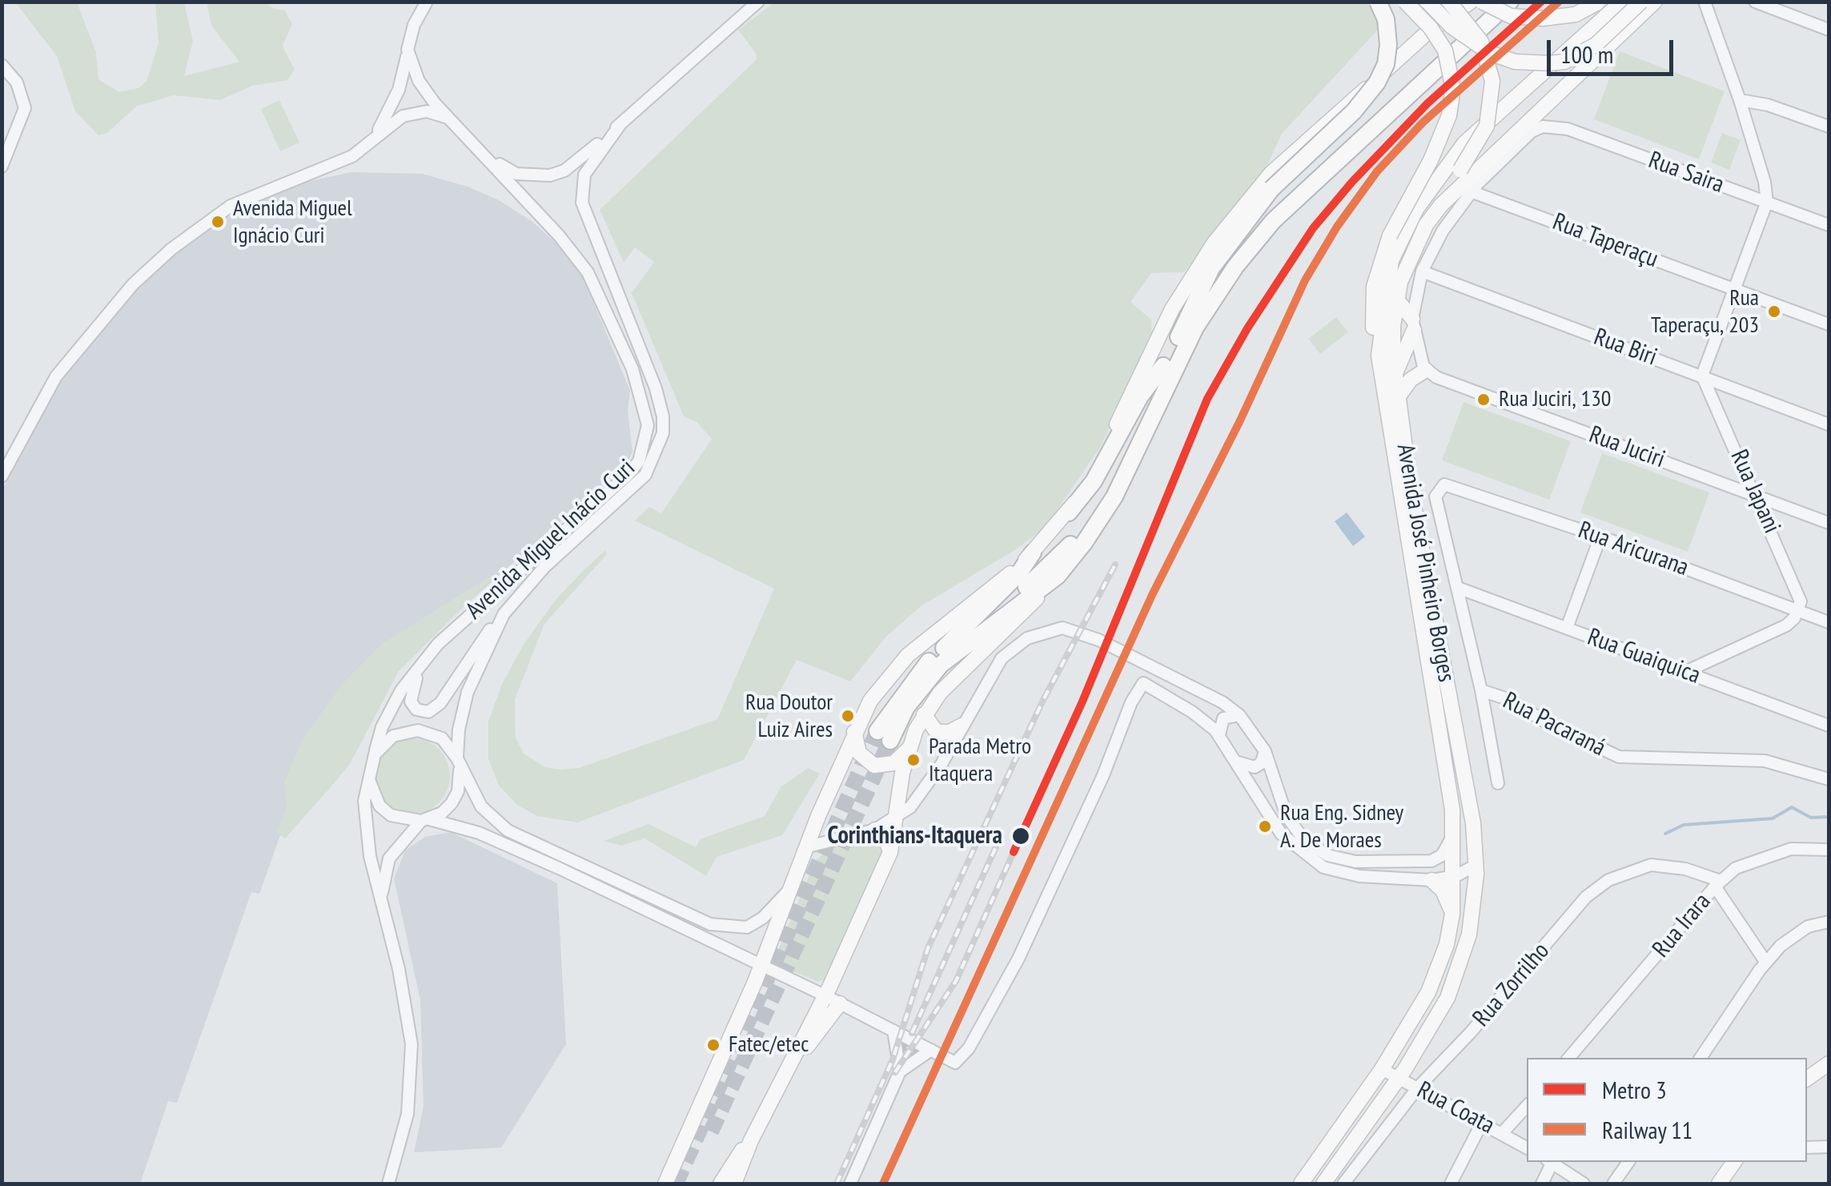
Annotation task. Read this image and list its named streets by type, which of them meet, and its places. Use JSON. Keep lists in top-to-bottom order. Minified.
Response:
{"streets":{"main road":["Avenida José Pinheiro Borges"],"street":["Rua Saira","Rua Taperaçu","Rua Biri","Rua Juciri","Rua Japani","Avenida Miguel Inácio Curi","Rua Aricurana","Rua Guaiquica","Rua Pacaraná","Rua Irara","Rua Zorrilho","Rua Coata"]},"crossings":[["Rua Saira","Rua Taperaçu"],["Rua Biri","Rua Japani"],["Rua Juciri","Rua Japani"],["Rua Japani","Rua Aricurana"],["Rua Aricurana","Rua Pacaraná"],["Avenida José Pinheiro Borges","Rua Coata"],["Rua Guaiquica","Rua Pacaraná"],["Rua Irara","Rua Zorrilho"],["Rua Zorrilho","Rua Coata"]],"places":["Avenida Miguel Ignácio Curi","Rua Taperaçu, 203","Rua Juciri, 130","Rua Doutor Luiz Aires","Parada Metro Itaquera","Rua Eng. Sidney A. De Moraes","Corinthians-Itaquera","Fatec/etec"],"lines":["metro line 3","rail line 11"],"legend":["Metro 3","Railway 11"],"scale_bar":"100 m"}
